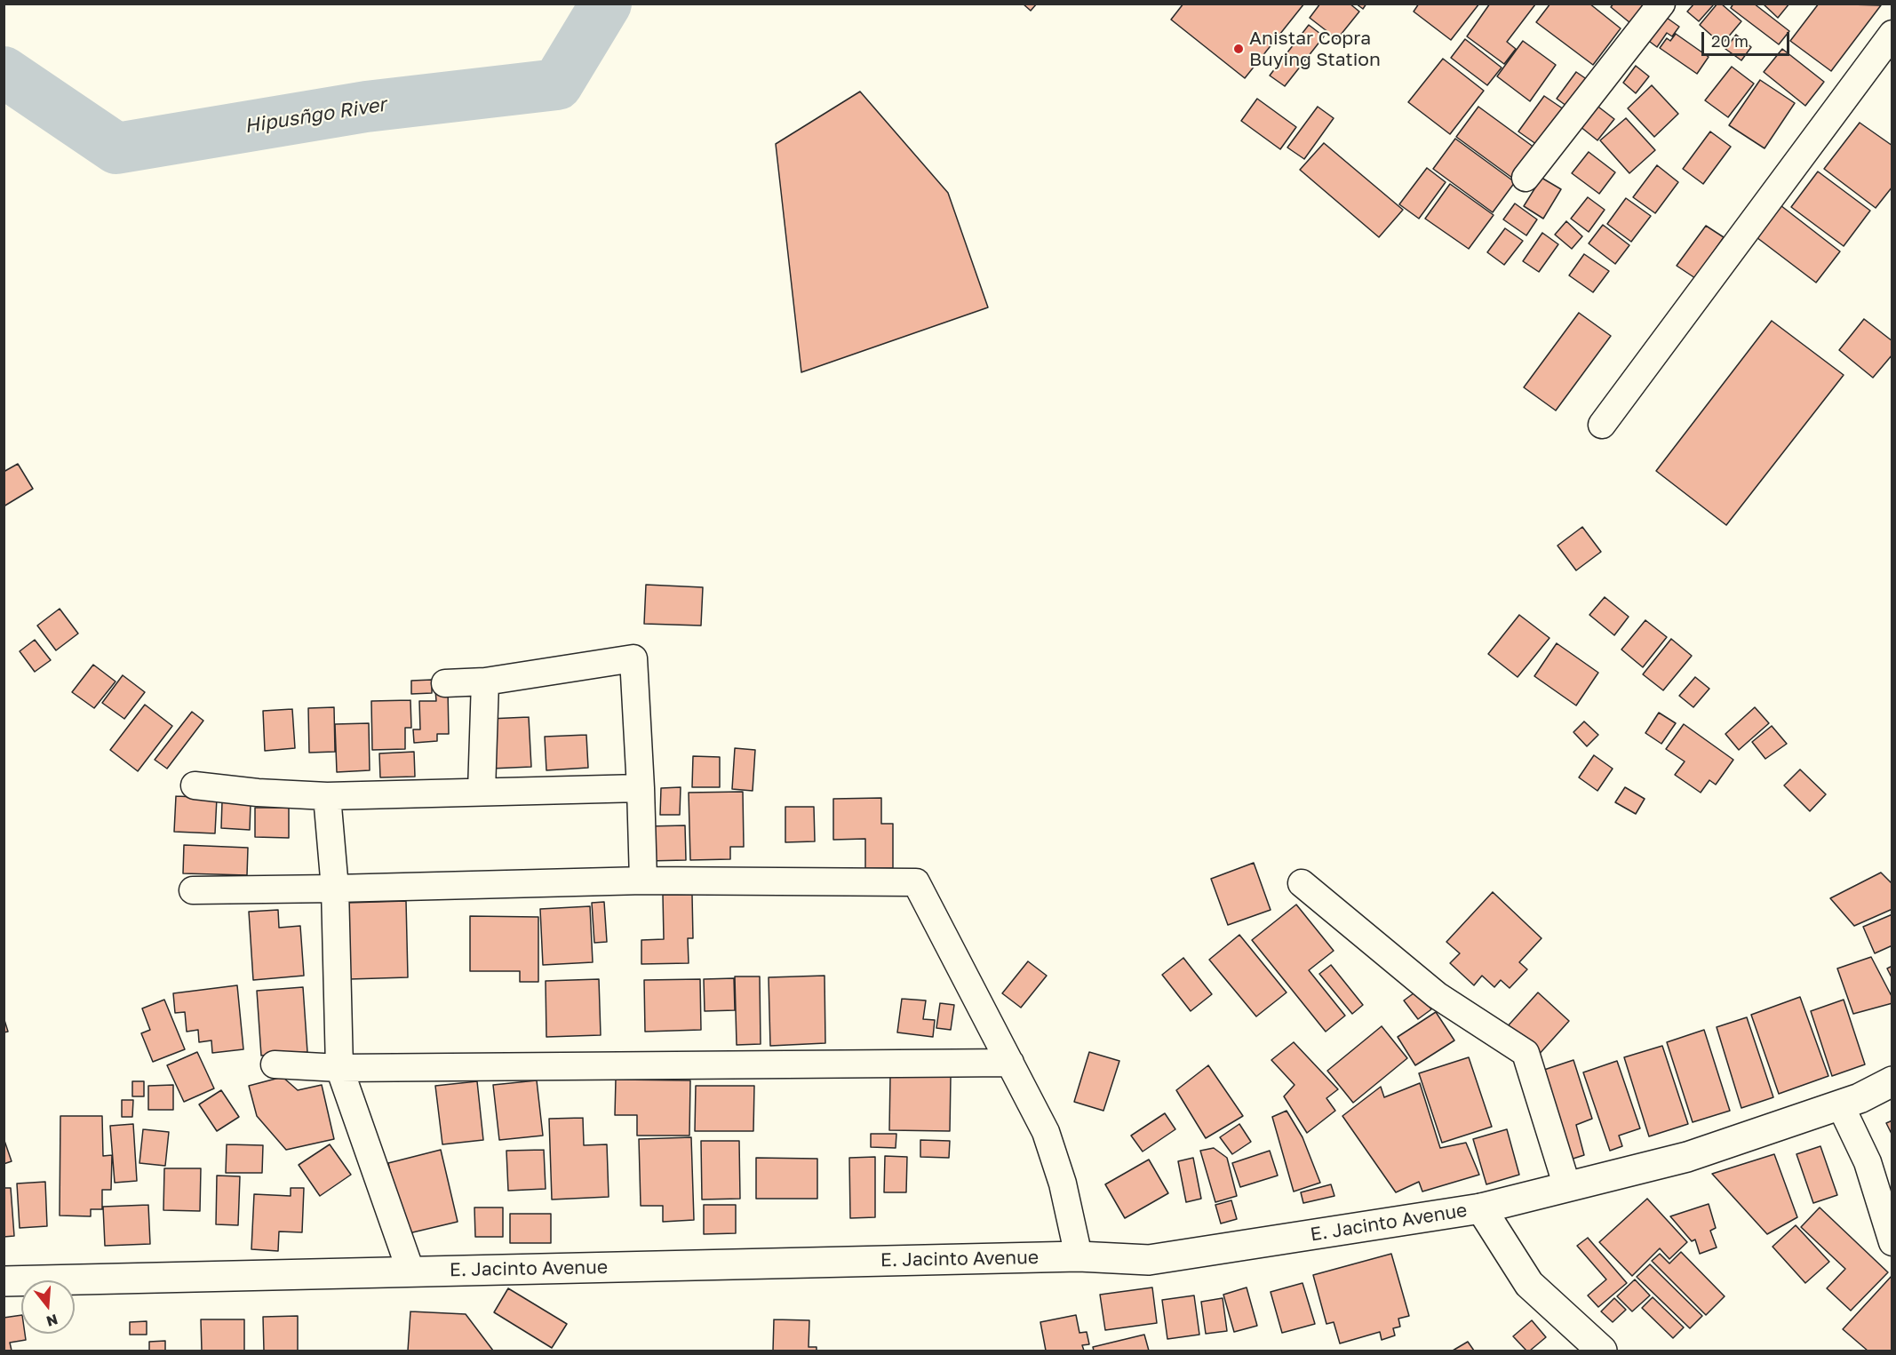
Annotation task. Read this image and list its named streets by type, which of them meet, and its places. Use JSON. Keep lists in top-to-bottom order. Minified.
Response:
{"streets":{"main road":["E. Jacinto Avenue"]},"water":["Hipusñgo River"],"places":["Anistar Copra Buying Station"],"scale_bar":"20 m","north":"bottom"}
